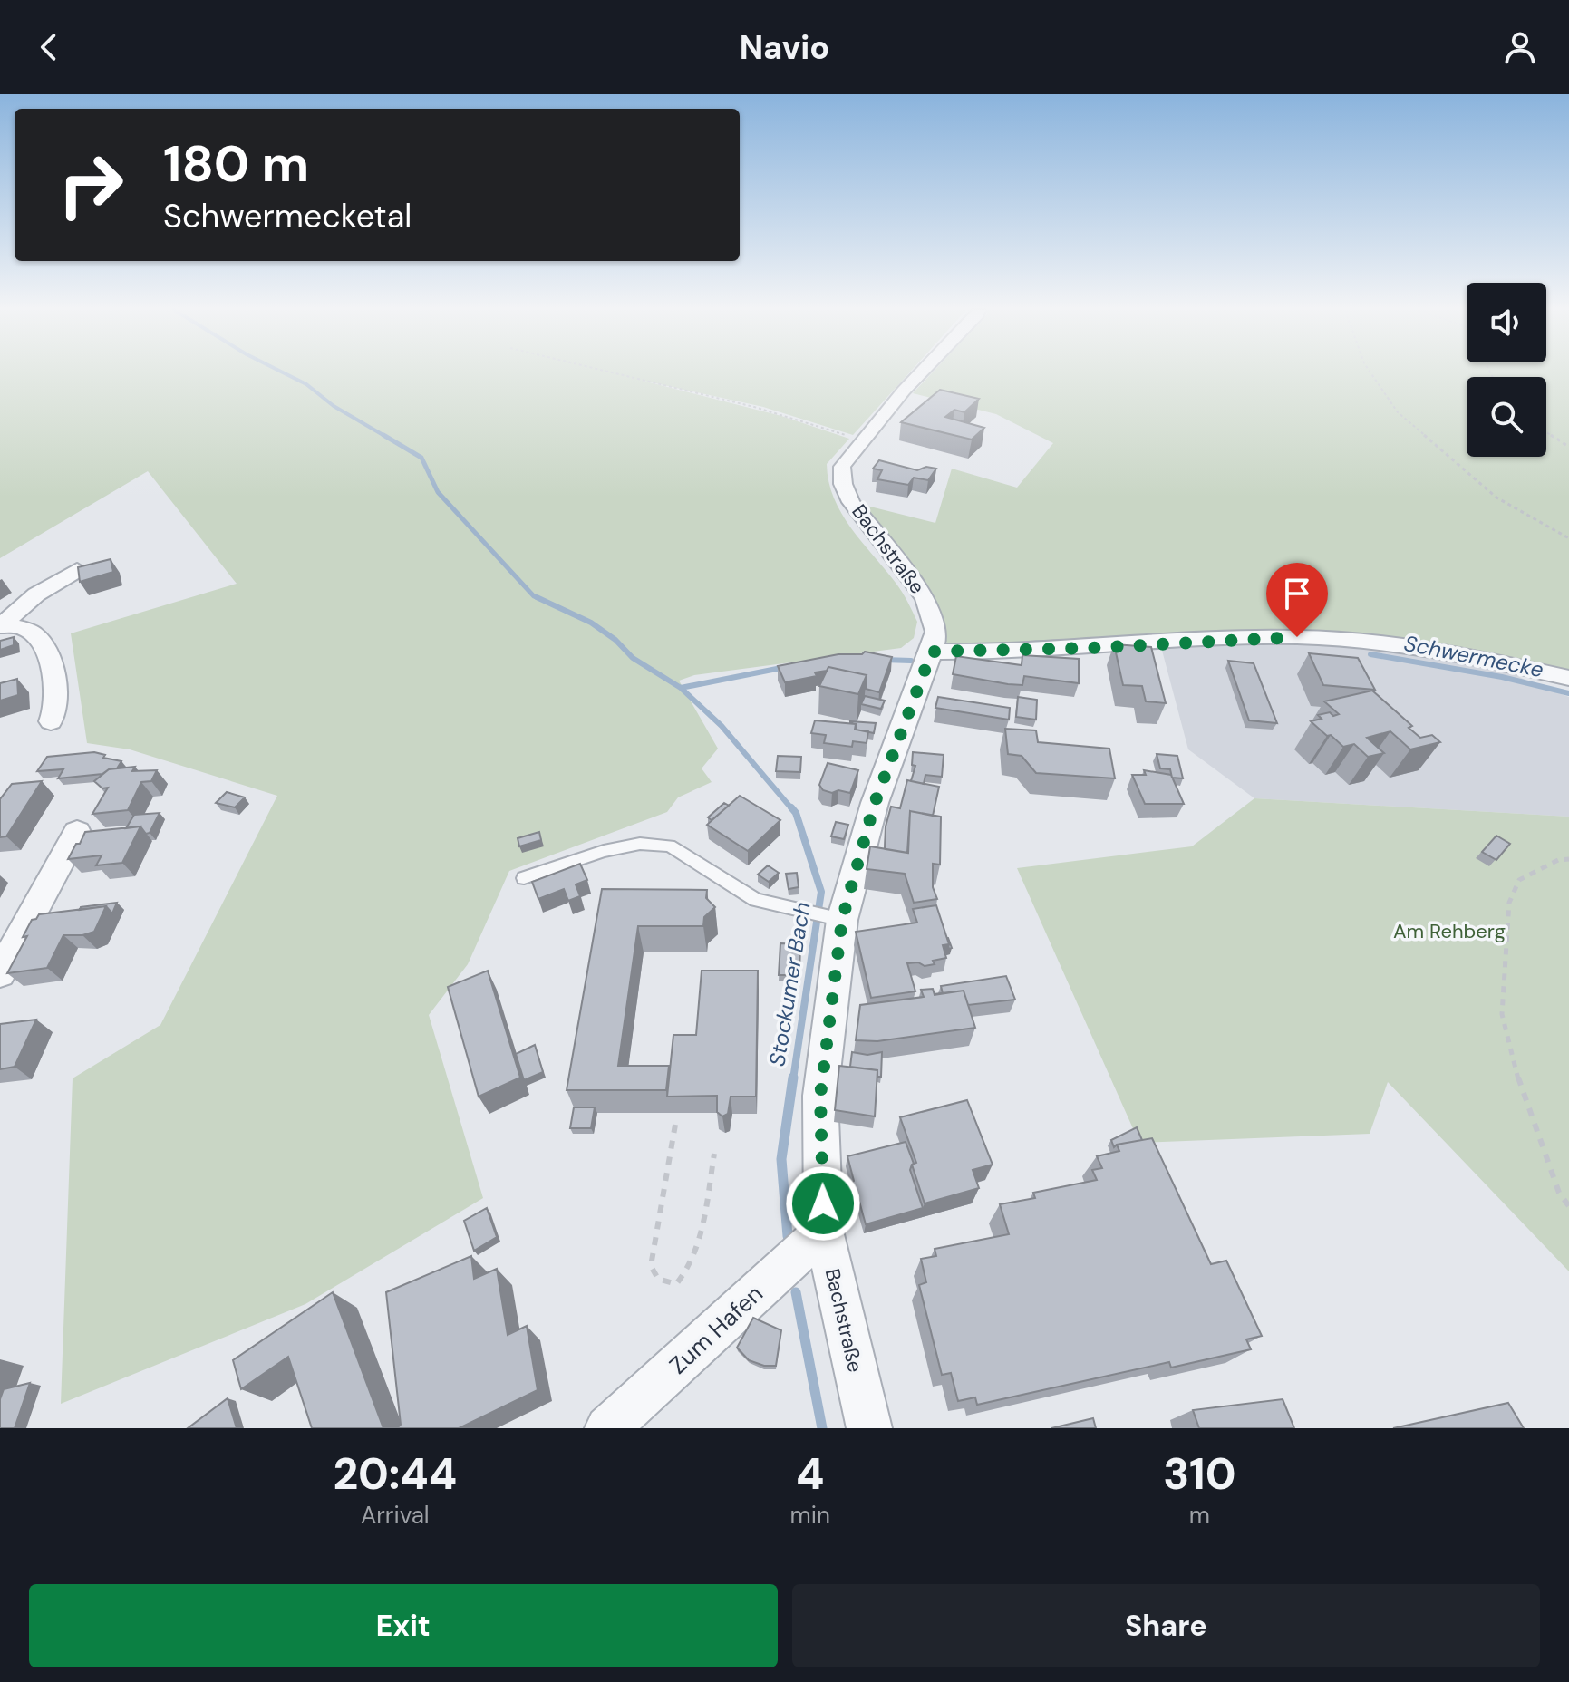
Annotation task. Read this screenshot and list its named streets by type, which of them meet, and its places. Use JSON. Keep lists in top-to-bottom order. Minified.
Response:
{"streets":{"street":["Bachstraße","Zum Hafen"]},"crossings":[["Bachstraße","Zum Hafen"]],"water":["Schwermecke","Stockumer Bach"],"parks":["Am Rehberg"],"page":{"header":"Navio","turn":["180 m","Schwermecketal"],"eta":["20:44","Arrival","4","min","310","m"],"buttons":["Exit","Share"]}}
